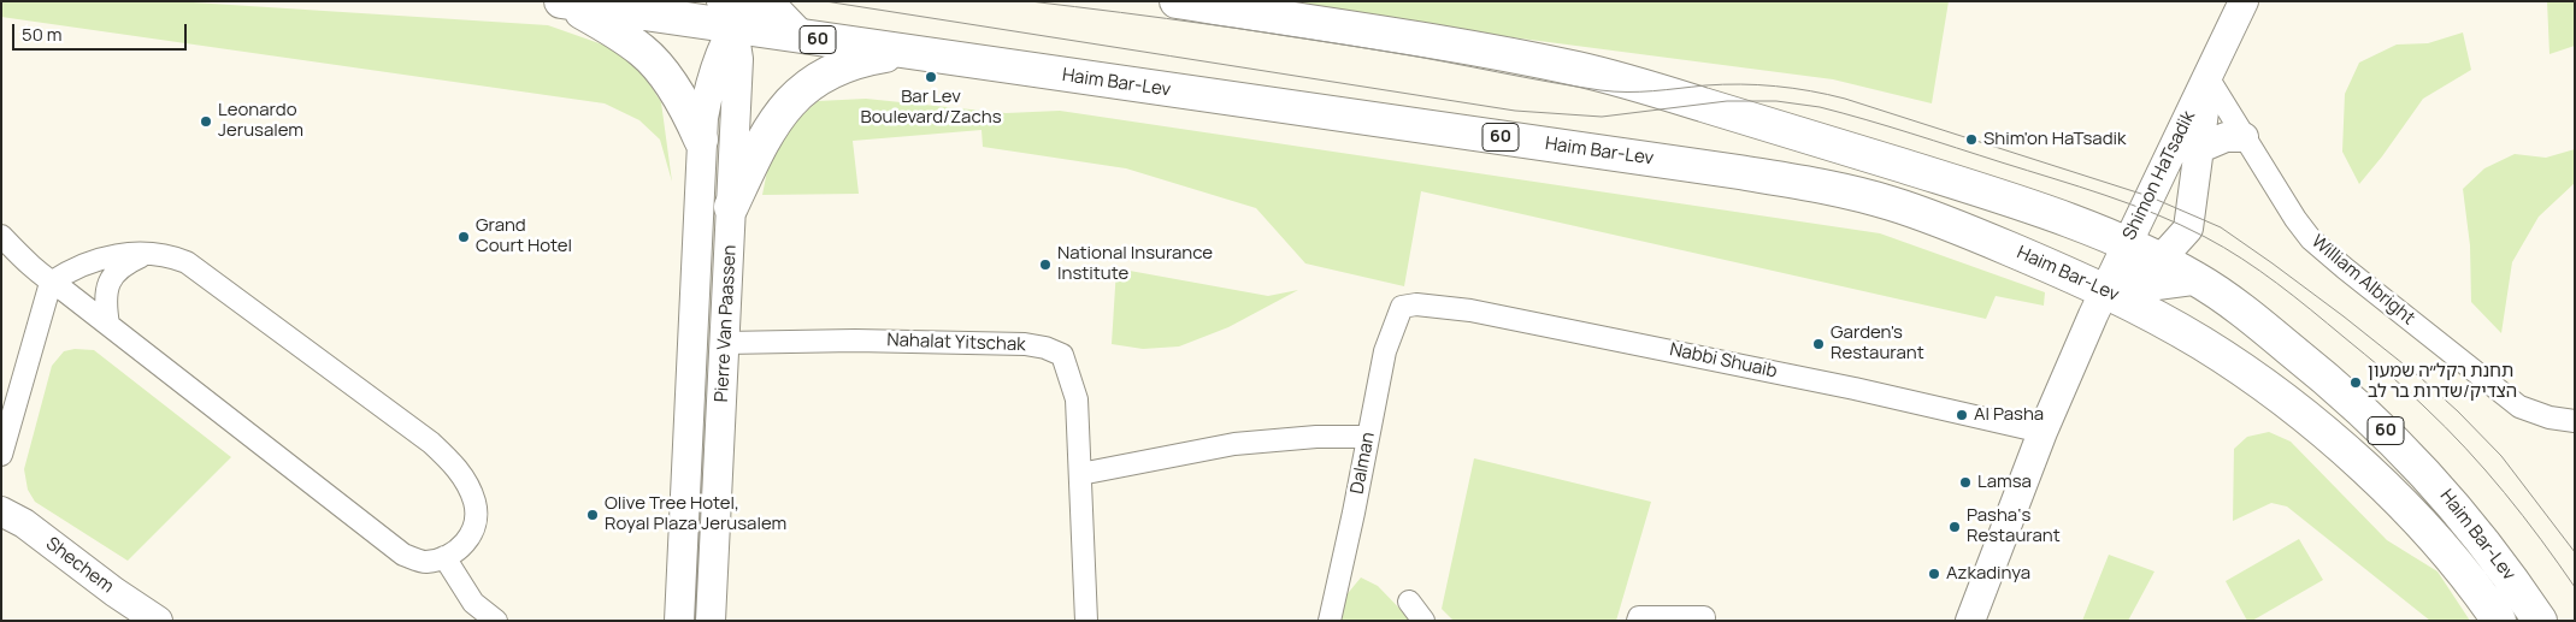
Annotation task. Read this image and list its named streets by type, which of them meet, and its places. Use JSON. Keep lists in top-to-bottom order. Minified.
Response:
{"streets":{"highway":["60","Haim Bar-Lev"],"street":["Shimon HaTsadik","William Albright","Pierre Van Paassen","Nahalat Yitschak","Nabbi Shuaib","Dalman","Shechem"]},"crossings":[["Haim Bar-Lev","Shimon HaTsadik"],["Haim Bar-Lev","Pierre Van Paassen"],["Shimon HaTsadik","William Albright"],["Shimon HaTsadik","Nabbi Shuaib"],["Pierre Van Paassen","Nahalat Yitschak"],["Nabbi Shuaib","Dalman"]],"places":["Bar Lev Boulevard/Zachs","Leonardo Jerusalem","Shim'on HaTsadik","Grand Court Hotel","National Insurance Institute","Garden's Restaurant","תחנת רקל״ה שמעון הצדיק/שדרות בר לב","Al Pasha","Lamsa","Olive Tree Hotel, Royal Plaza Jerusalem","Pasha‘s Restaurant","Azkadinya"],"scale_bar":"50 m"}
